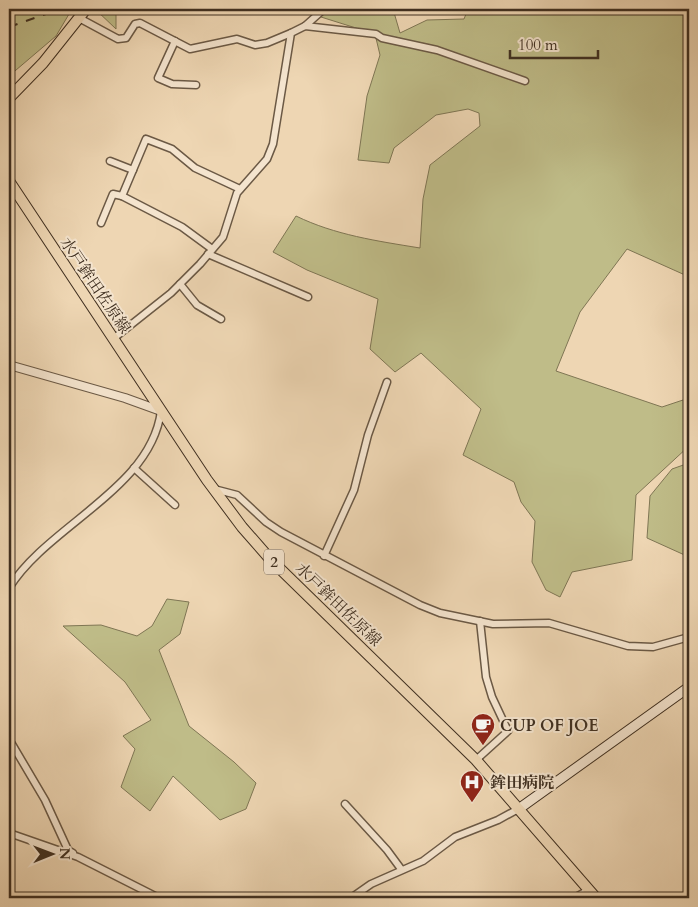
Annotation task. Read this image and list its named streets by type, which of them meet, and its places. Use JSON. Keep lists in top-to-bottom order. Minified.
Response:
{"streets":{"main road":["水戸鉾田佐原線","2"]},"places":{"cafe":["CUP OF JOE"],"hospital":["鉾田病院"]},"scale_bar":"100 m","north":"right"}
